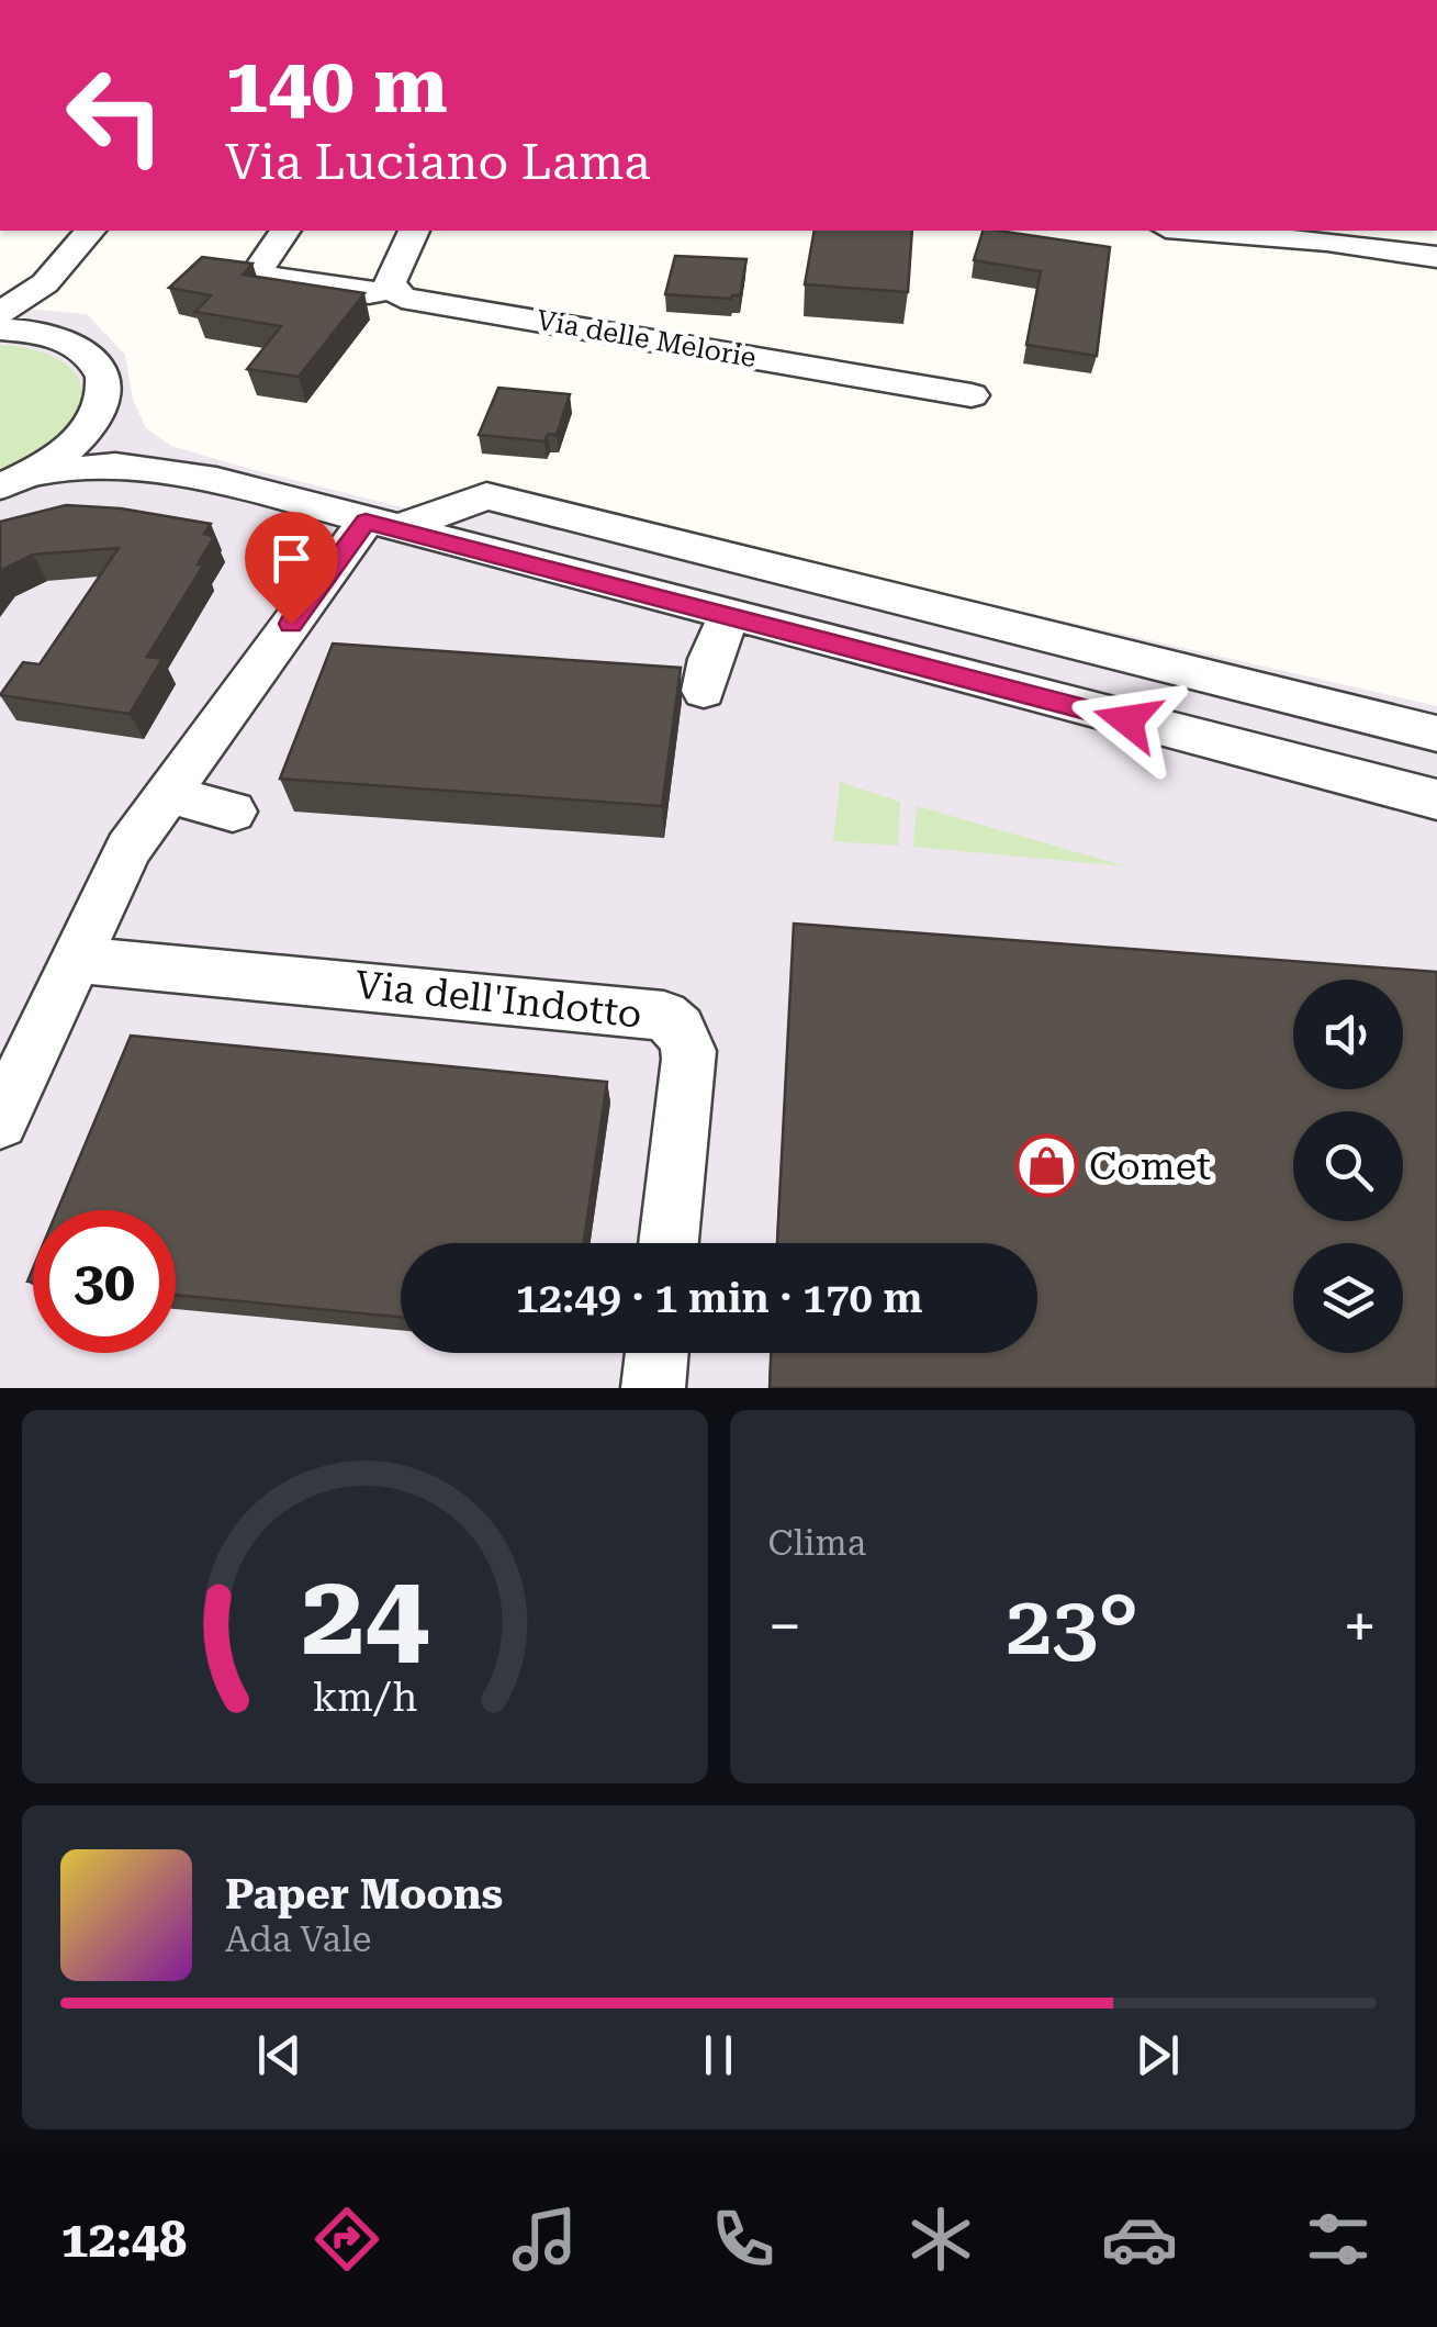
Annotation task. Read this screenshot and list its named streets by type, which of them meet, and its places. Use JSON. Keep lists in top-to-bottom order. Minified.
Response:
{"streets":{"street":["Via delle Melorie","Via dell'Indotto"]},"places":{"shop":["Comet"]},"page":{"turn":["140 m","Via Luciano Lama"],"limit":"30","trip":"12:49 · 1 min · 170 m","tile":"Clima","heat":["−","23°","+"],"song":["Paper Moons","Ada Vale"],"tabs":"12:48","gauge":["24","km/h"]}}
